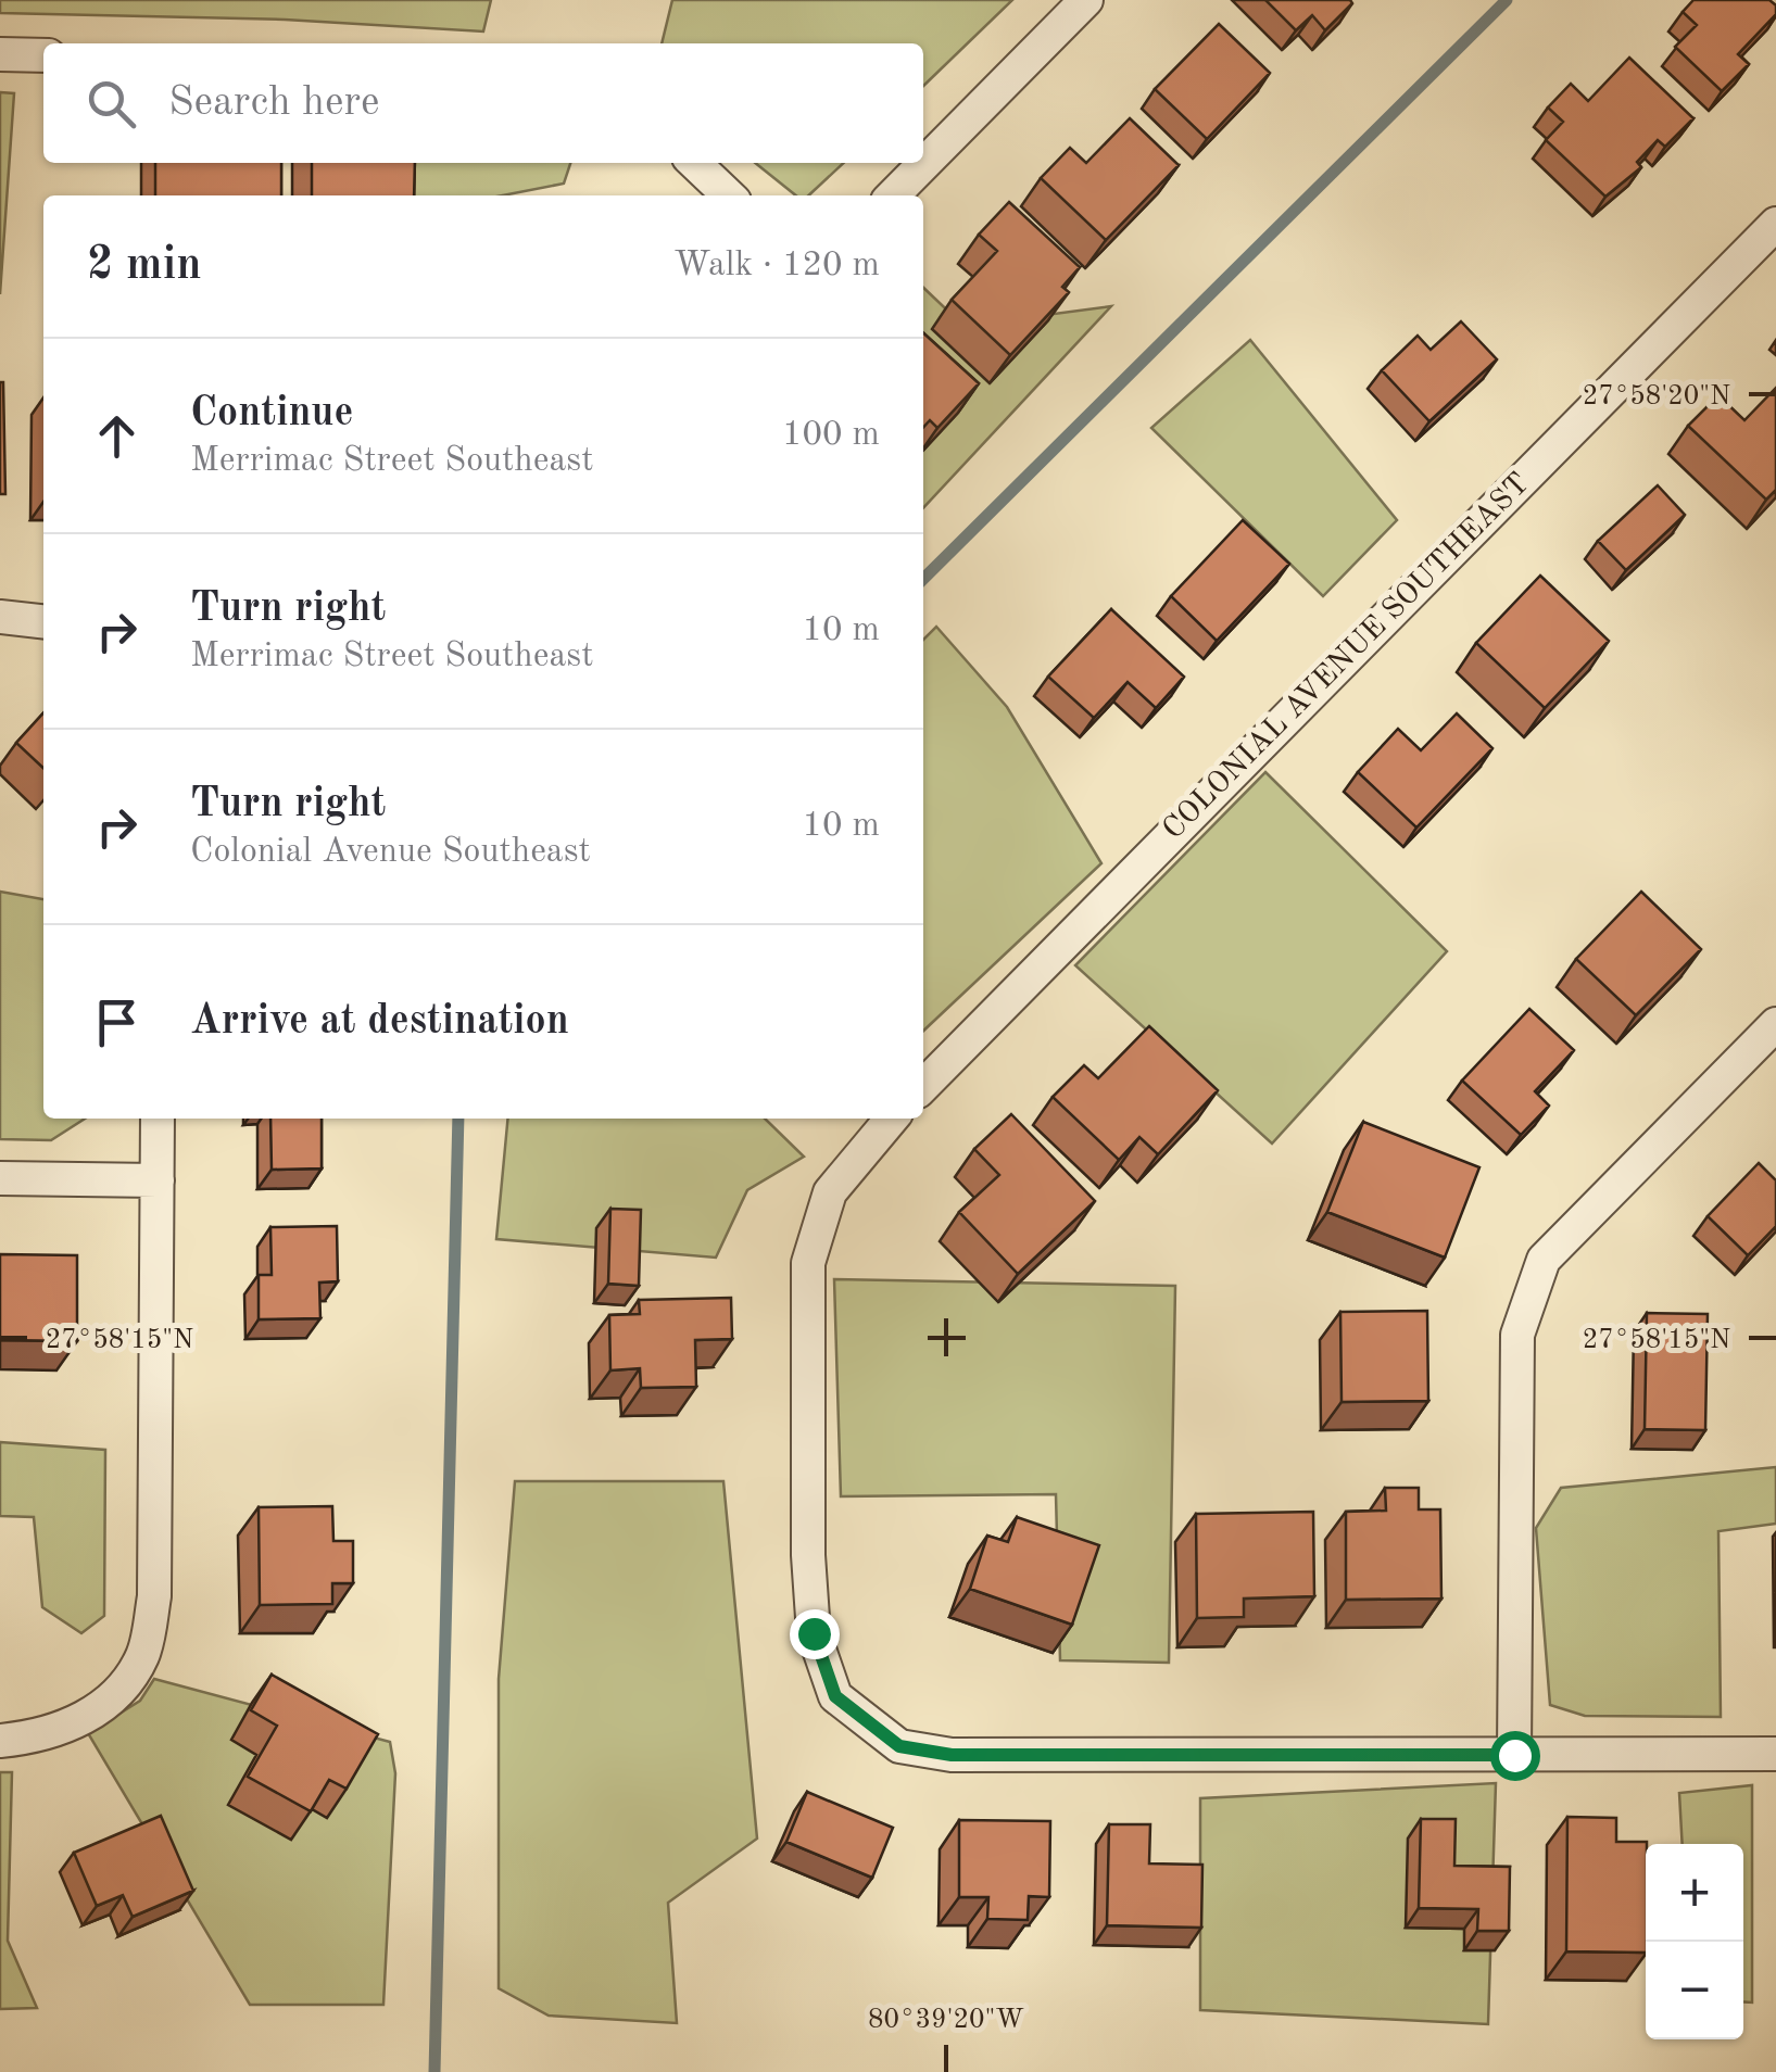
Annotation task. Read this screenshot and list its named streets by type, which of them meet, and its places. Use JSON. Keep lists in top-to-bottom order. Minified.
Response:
{"streets":{"street":["COLONIAL AVENUE SOUTHEAST"]},"page":{"search":"Search here","heading":["2 min","Walk · 120 m"],"list":[["Continue","Merrimac Street Southeast","100 m"],["Turn right","Merrimac Street Southeast","10 m"],["Turn right","Colonial Avenue Southeast","10 m"],"Arrive at destination"],"map_buttons":["+","−"]},"coordinates":["27°58'20\"N","27°58'15\"N","80°39'20\"W"]}
